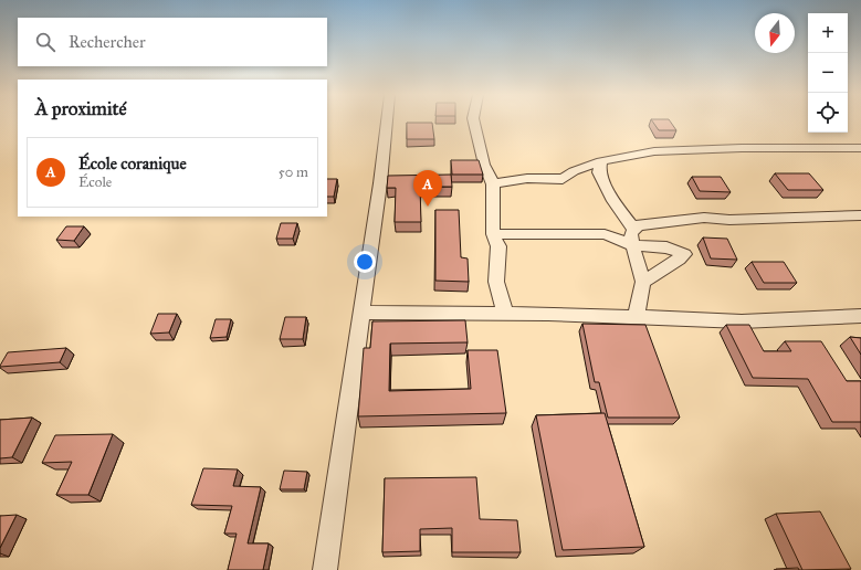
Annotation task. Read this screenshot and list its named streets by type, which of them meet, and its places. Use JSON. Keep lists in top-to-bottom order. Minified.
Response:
{"north":"bottom","page":{"map_buttons":["+","−"],"search":"Rechercher","heading":"À proximité","list":[{"mark":"A","name":"École coranique","note":"École","value":"50 m"}],"pins":"A"}}
